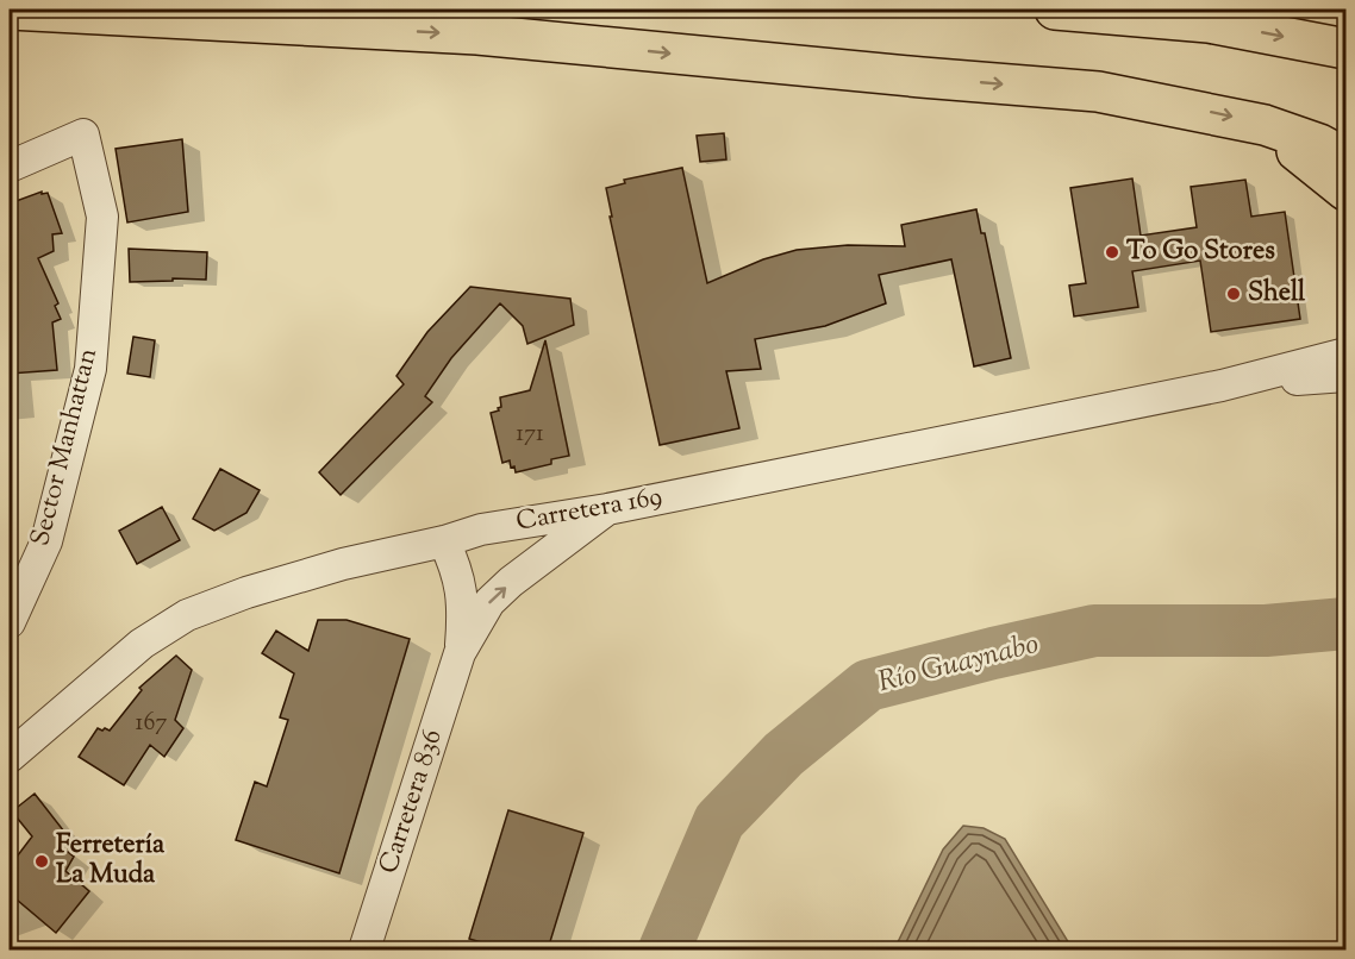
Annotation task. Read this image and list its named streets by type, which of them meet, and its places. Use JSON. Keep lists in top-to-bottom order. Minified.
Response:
{"streets":{"street":["Sector Manhattan","Carretera 169","Carretera 836"]},"crossings":[["Carretera 169","Carretera 836"]],"water":["Río Guaynabo"],"places":["To Go Stores","Shell","Ferretería La Muda"],"house_numbers":["171","167"]}
